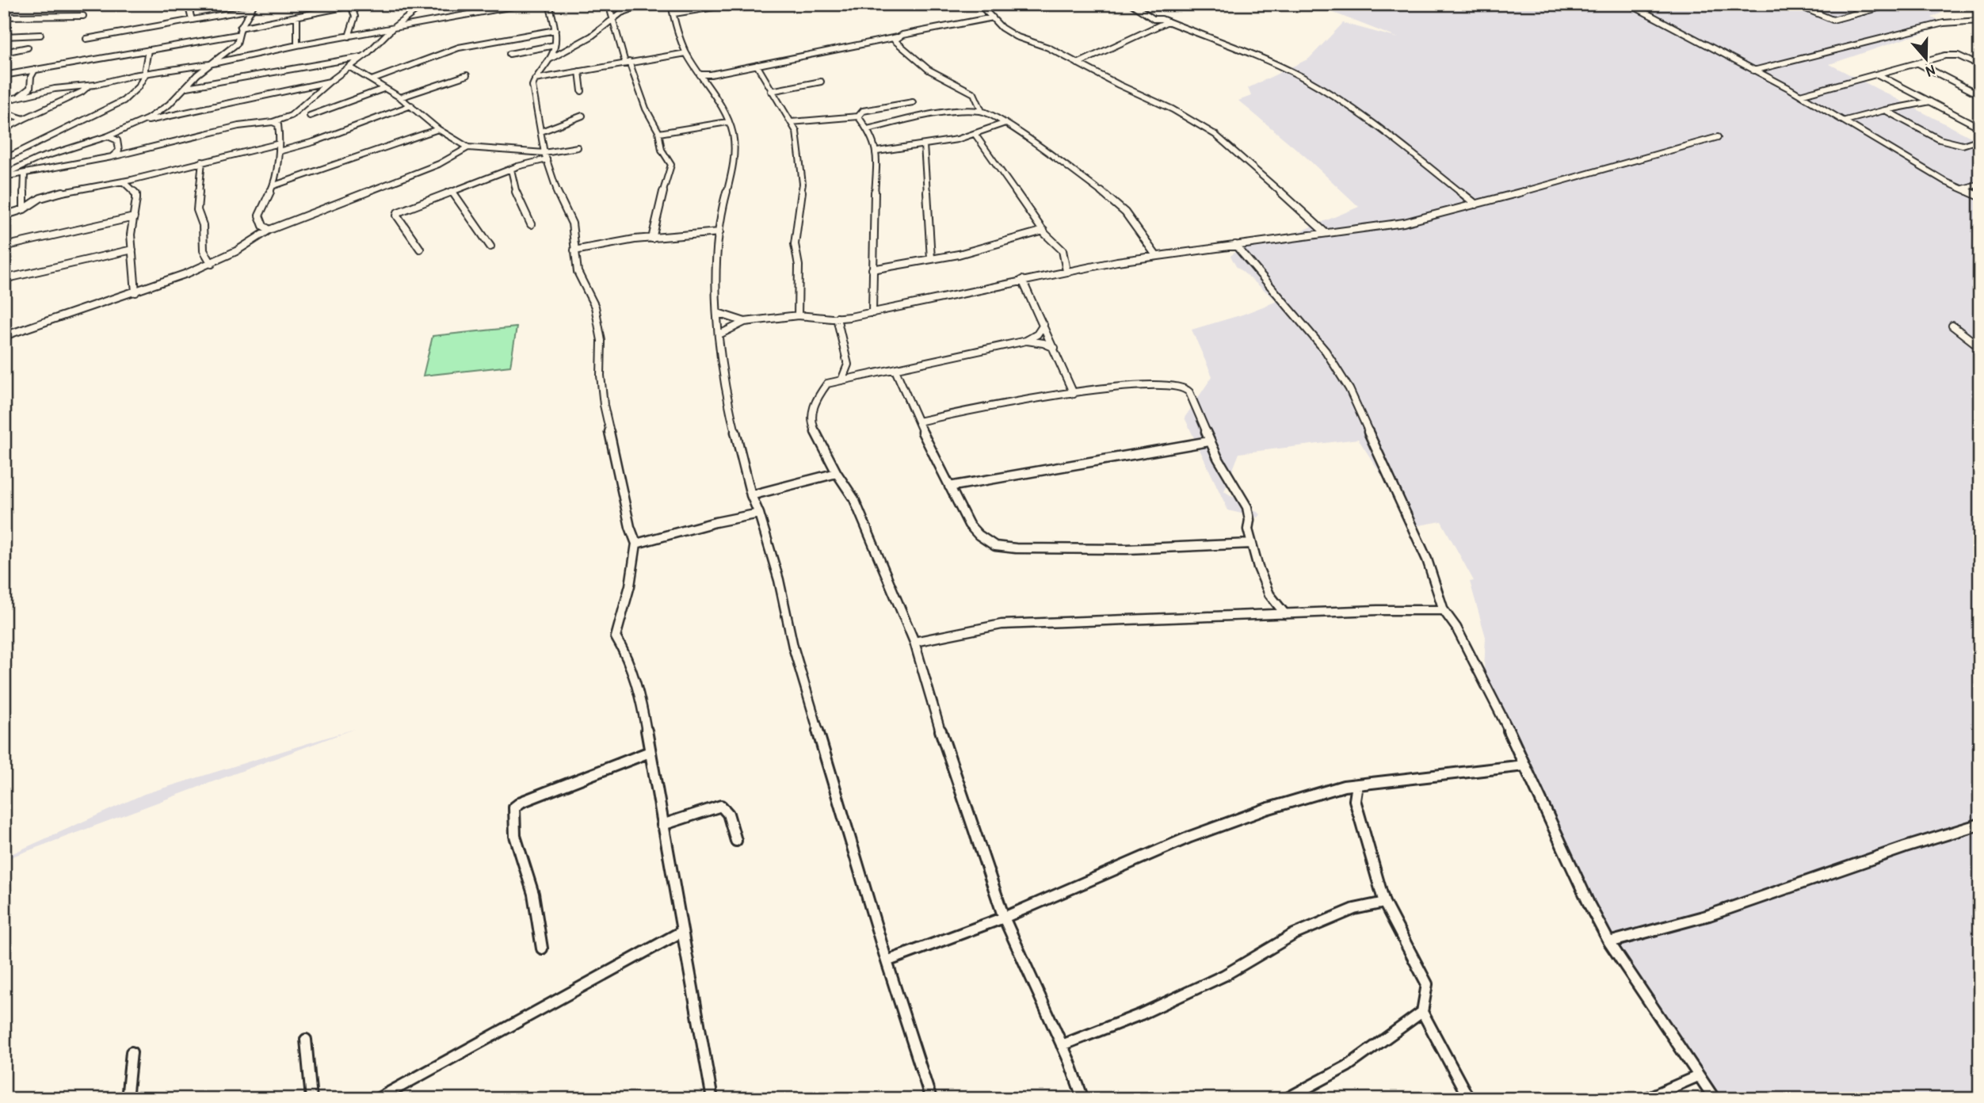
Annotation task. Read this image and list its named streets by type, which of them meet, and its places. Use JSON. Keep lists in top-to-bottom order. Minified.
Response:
{"north":"bottom"}
